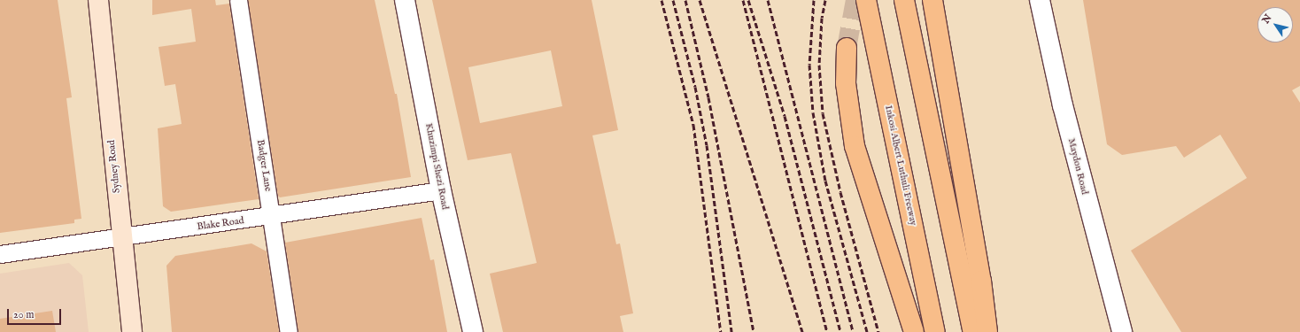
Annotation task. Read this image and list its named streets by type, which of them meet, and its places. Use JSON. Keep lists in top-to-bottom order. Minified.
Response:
{"streets":{"highway":["Inkosi Albert Luthuli Freeway"],"main road":["Sydney Road"],"street":["Badger Lane","Khuzimpi Shezi Road","Maydon Road","Blake Road"]},"crossings":[["Badger Lane","Blake Road"],["Sydney Road","Blake Road"],["Khuzimpi Shezi Road","Blake Road"]],"scale_bar":"20 m","north":"top left"}
